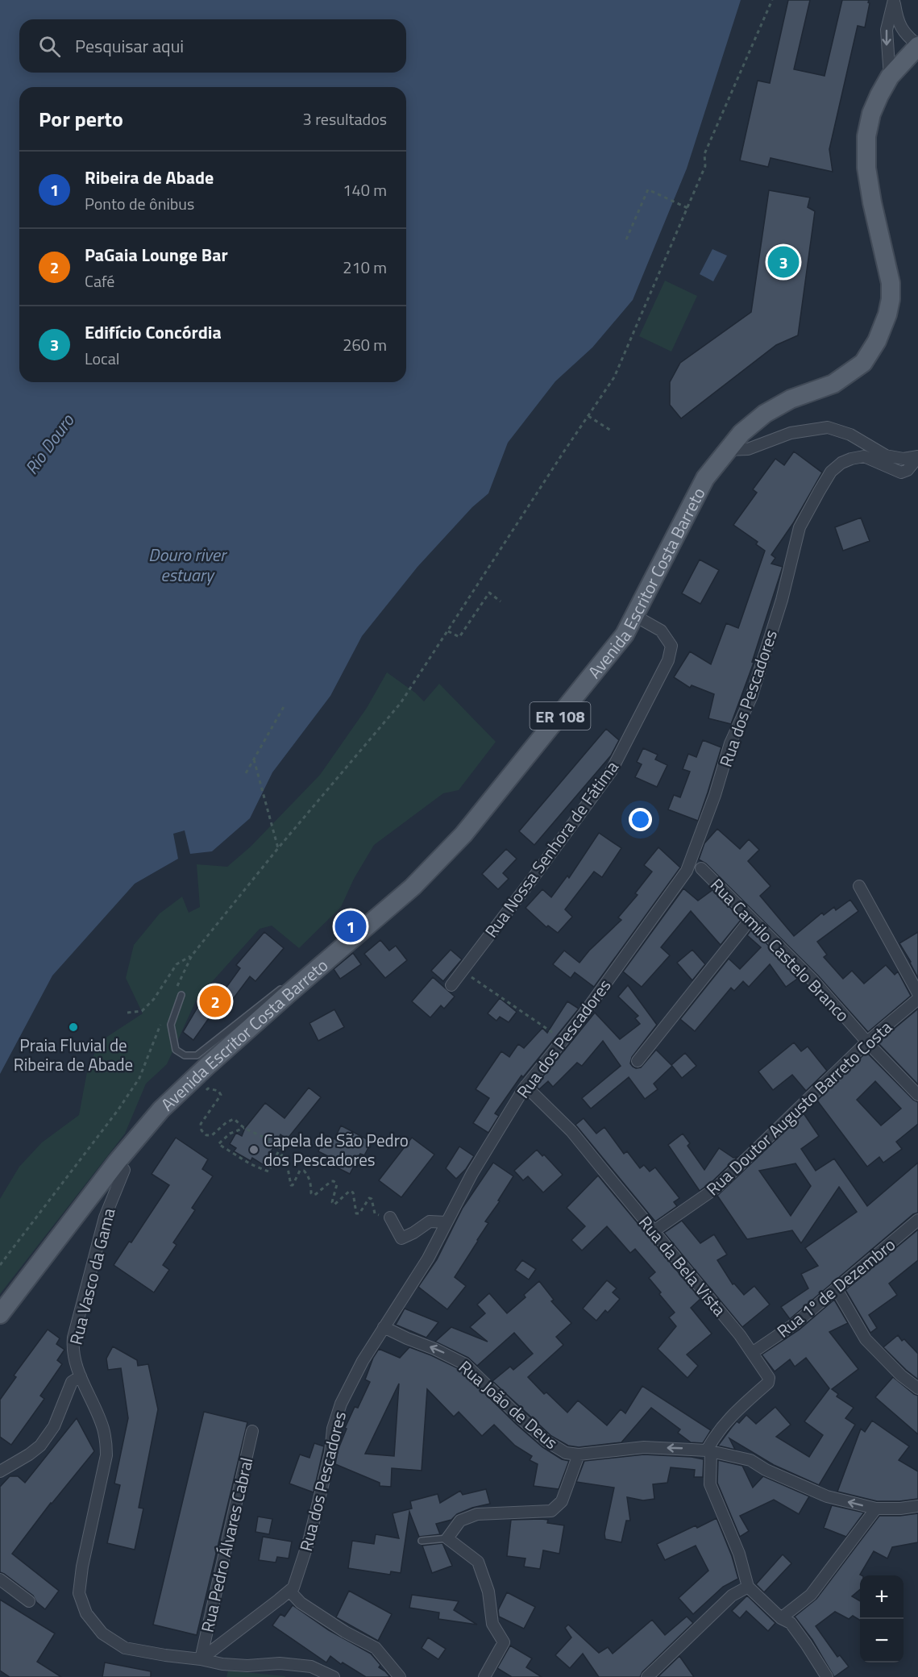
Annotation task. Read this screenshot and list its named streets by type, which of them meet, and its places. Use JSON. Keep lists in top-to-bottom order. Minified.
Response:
{"streets":{"main road":["Avenida Escritor Costa Barreto","ER 108"],"street":["Rua dos Pescadores","Rua Nossa Senhora de Fátima","Rua Camilo Castelo Branco","Rua Doutor Augusto Barreto Costa","Rua da Bela Vista","Rua Vasco da Gama","Rua 1º de Dezembro","Rua João de Deus","Rua Pedro Álvares Cabral"]},"crossings":[["Avenida Escritor Costa Barreto","Rua Nossa Senhora de Fátima"],["Avenida Escritor Costa Barreto","Rua Vasco da Gama"],["Rua dos Pescadores","Rua da Bela Vista"],["Rua dos Pescadores","Rua Vasco da Gama"],["Rua dos Pescadores","Rua João de Deus"],["Rua dos Pescadores","Rua Pedro Álvares Cabral"],["Rua Camilo Castelo Branco","Rua Doutor Augusto Barreto Costa"],["Rua Doutor Augusto Barreto Costa","Rua da Bela Vista"],["Rua da Bela Vista","Rua 1º de Dezembro"],["Rua da Bela Vista","Rua João de Deus"],["Rua Vasco da Gama","Rua Pedro Álvares Cabral"]],"one_way":["Rua João de Deus"],"water":["Rio Douro","Douro river estuary"],"places":["Praia Fluvial de Ribeira de Abade","Capela de São Pedro dos Pescadores"],"page":{"search":"Pesquisar aqui","heading":["Por perto","3 resultados"],"list":[{"mark":"1","name":"Ribeira de Abade","note":"Ponto de ônibus","value":"140 m"},{"mark":"2","name":"PaGaia Lounge Bar","note":"Café","value":"210 m"},{"mark":"3","name":"Edifício Concórdia","note":"Local","value":"260 m"}],"pins":["3","1","2"],"map_buttons":["+","−"]}}
